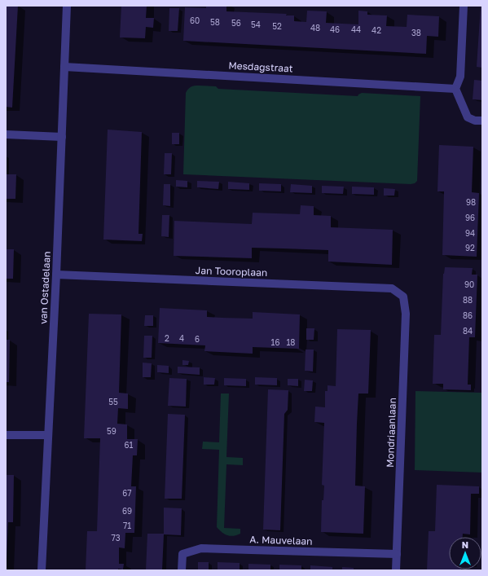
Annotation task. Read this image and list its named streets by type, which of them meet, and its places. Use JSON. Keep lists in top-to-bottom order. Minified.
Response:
{"streets":{"street":["Mesdagstraat","Jan Tooroplaan","van Ostadelaan","Mondriaanlaan","A. Mauvelaan"]},"crossings":[["Mesdagstraat","van Ostadelaan"],["Jan Tooroplaan","van Ostadelaan"],["Jan Tooroplaan","Mondriaanlaan"],["Mondriaanlaan","A. Mauvelaan"]],"house_numbers":["60","58","56","54","52","48","46","44","42","38","98","96","94","92","90","88","86","84","2","4","6","16","18","55","59","61","67","69","71","73"],"north":"top"}
